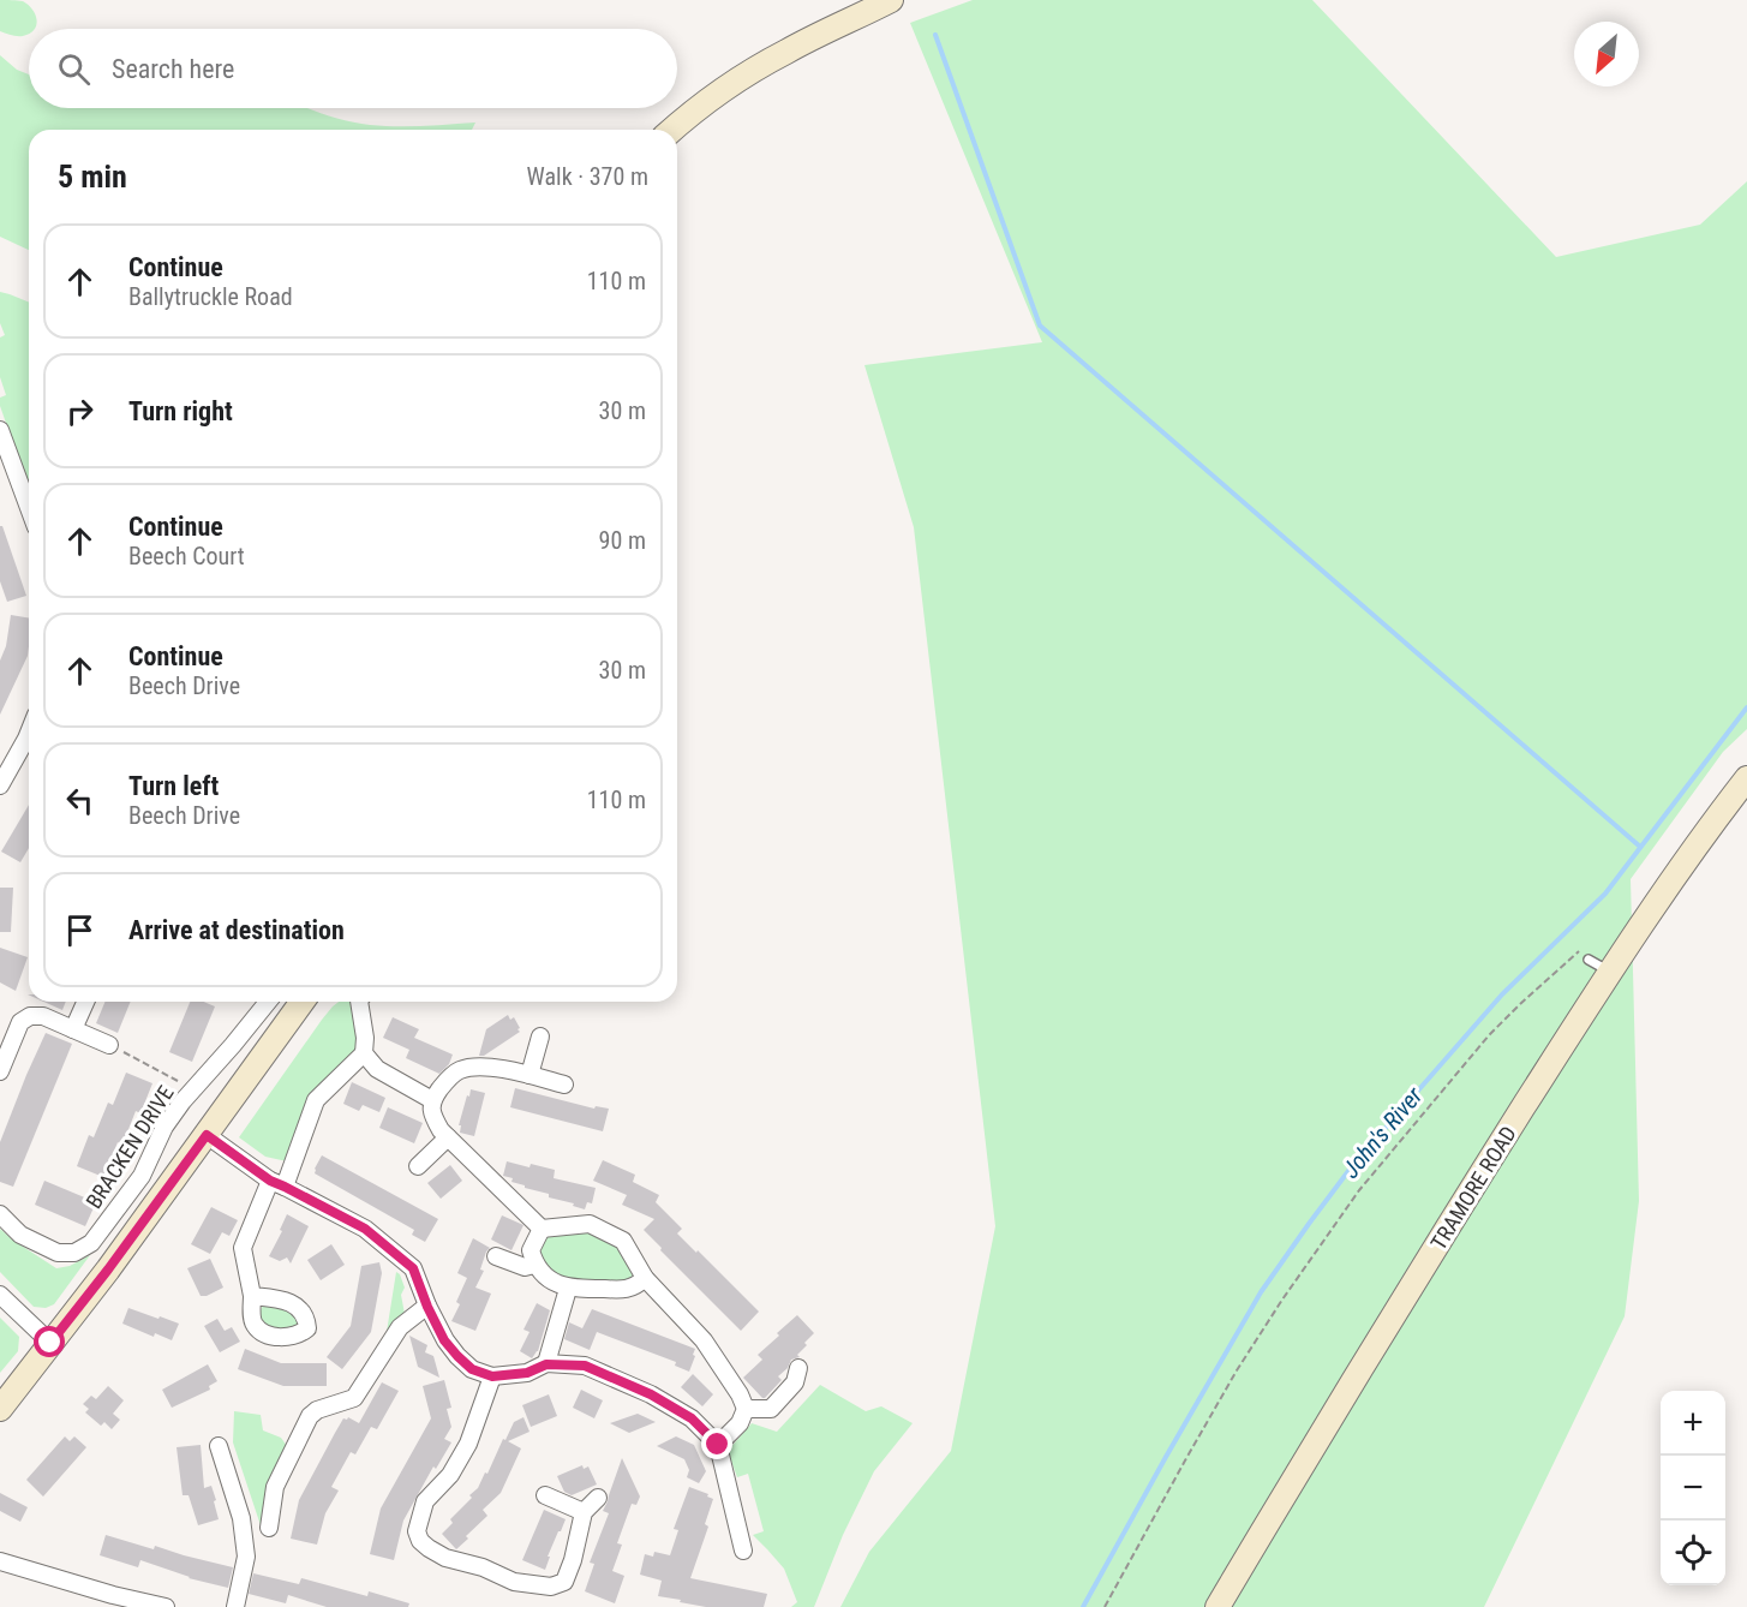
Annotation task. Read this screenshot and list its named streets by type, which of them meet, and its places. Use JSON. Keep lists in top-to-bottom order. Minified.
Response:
{"streets":{"main road":["TRAMORE ROAD"],"street":["BRACKEN DRIVE"]},"water":["John's River"],"north":"bottom left","page":{"search":"Search here","heading":["5 min","Walk · 370 m"],"list":[["Continue","Ballytruckle Road","110 m"],["Turn right","30 m"],["Continue","Beech Court","90 m"],["Continue","Beech Drive","30 m"],["Turn left","Beech Drive","110 m"],"Arrive at destination"],"map_buttons":["+","−"]}}
